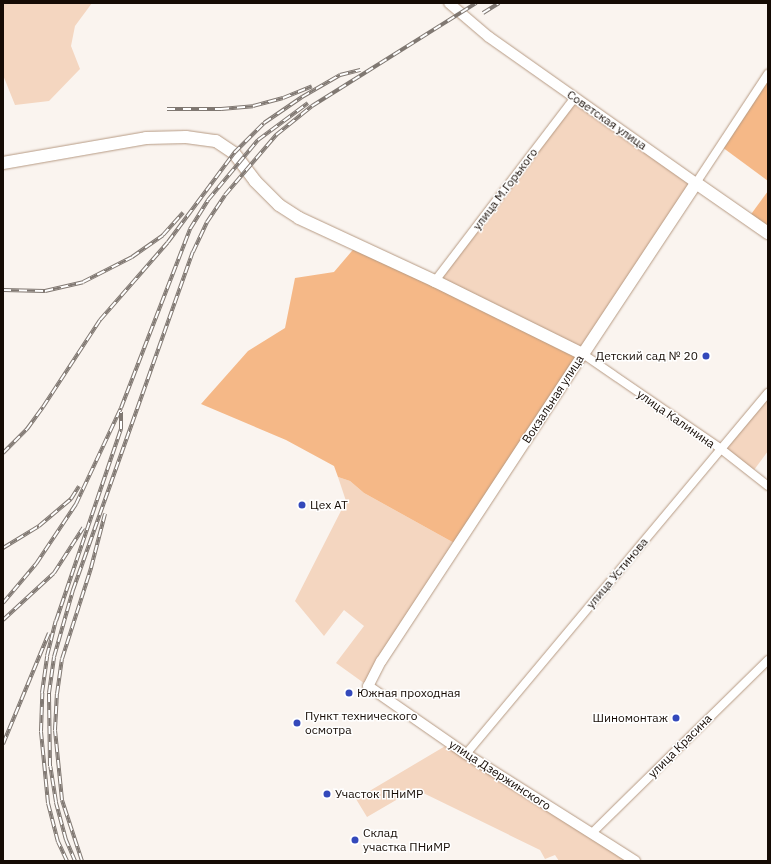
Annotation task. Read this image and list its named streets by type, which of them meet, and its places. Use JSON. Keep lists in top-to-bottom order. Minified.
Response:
{"streets":{"main road":["Советская улица","Вокзальная улица"],"street":["улица М.Горького","улица Калинина","улица Устинова","улица Красина","улица Дзержинского"]},"crossings":[["Советская улица","улица М.Горького"],["Советская улица","Вокзальная улица"],["Вокзальная улица","улица Калинина"],["Вокзальная улица","улица Дзержинского"],["улица Калинина","улица Устинова"],["улица Устинова","улица Дзержинского"],["улица Красина","улица Дзержинского"]],"places":["Детский сад № 20","Цех АТ","Южная проходная","Шиномонтаж","Пункт технического осмотра","Участок ПНиМР","Склад участка ПНиМР"]}
